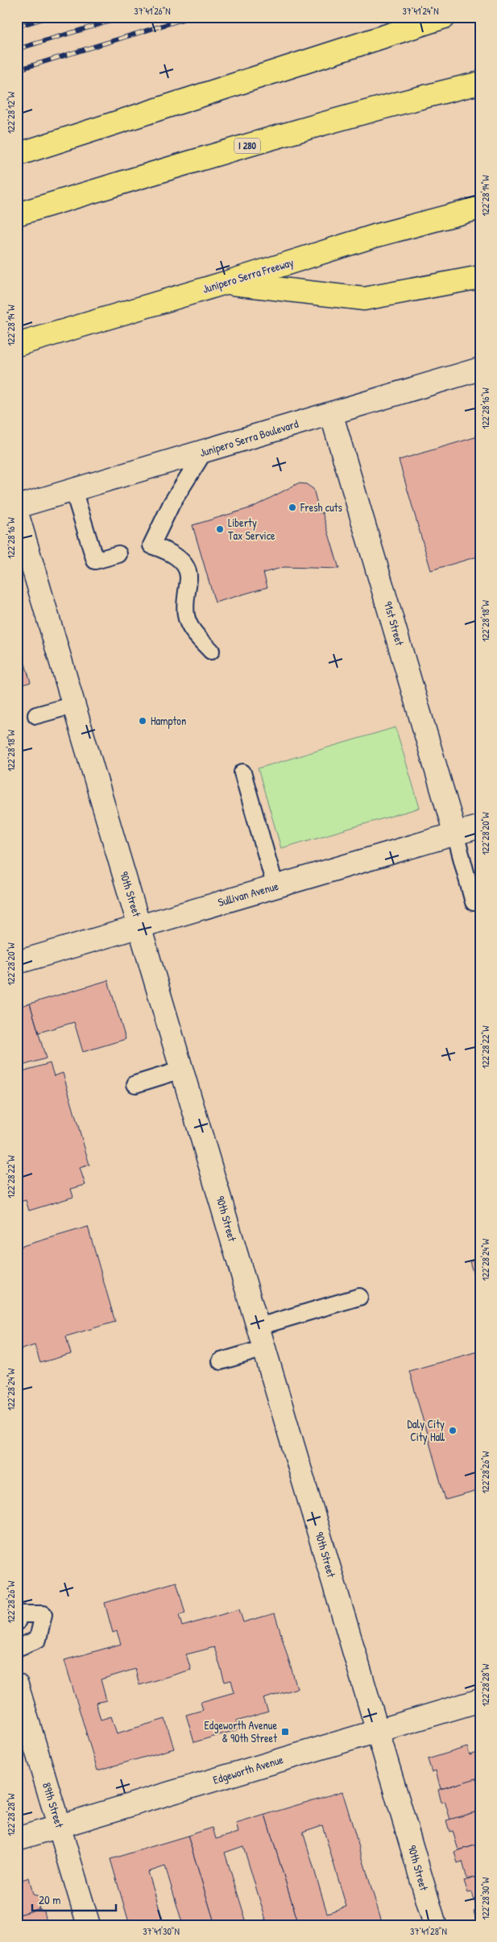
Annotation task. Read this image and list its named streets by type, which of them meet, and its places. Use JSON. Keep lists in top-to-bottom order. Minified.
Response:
{"streets":{"highway":["I 280","Junipero Serra Freeway"],"street":["Junipero Serra Boulevard","91st Street","90th Street","Sullivan Avenue","Edgeworth Avenue","89th Street"]},"crossings":[["Junipero Serra Boulevard","91st Street"],["91st Street","Sullivan Avenue"],["90th Street","Sullivan Avenue"],["90th Street","Edgeworth Avenue"],["Edgeworth Avenue","89th Street"]],"places":{"other":["Fresh cuts","Liberty Tax Service","Hampton","Daly City City Hall"],"transit":["Edgeworth Avenue & 90th Street"]},"scale_bar":"20 m","coordinates":["37°41'26\"N","37°41'24\"N","122°28'12\"W","122°28'14\"W","122°28'16\"W","122°28'18\"W","122°28'20\"W","122°28'22\"W","122°28'24\"W","122°28'26\"W","122°28'28\"W","122°28'30\"W","37°41'30\"N","37°41'28\"N"]}
